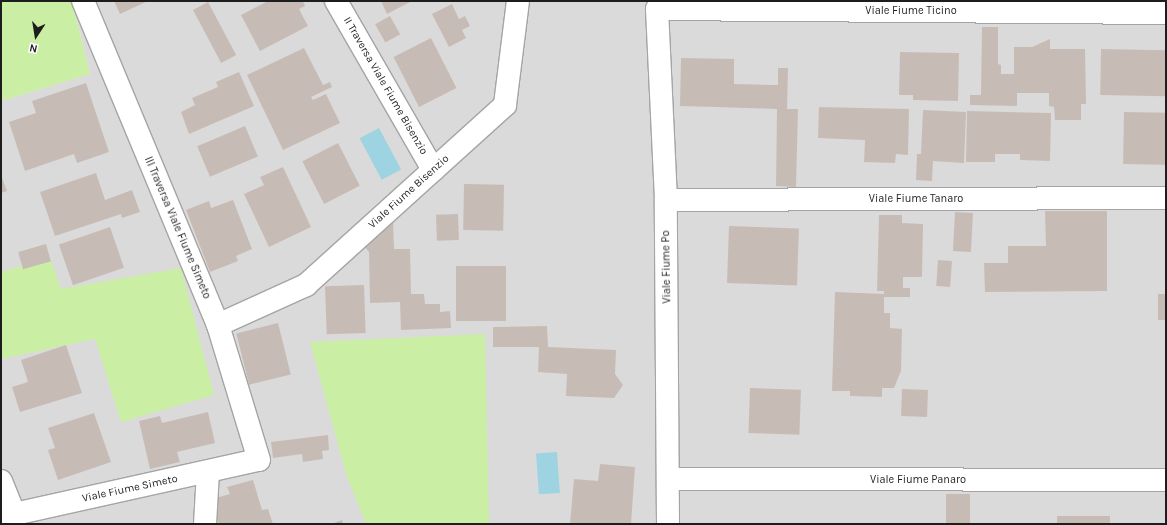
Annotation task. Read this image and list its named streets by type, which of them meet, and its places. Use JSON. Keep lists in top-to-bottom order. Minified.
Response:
{"streets":{"street":["Viale Fiume Ticino","II Traversa Viale Fiume Bisenzio","Viale Fiume Bisenzio","Viale Fiume Tanaro","III Traversa Viale Fiume Simeto","Viale Fiume Po","Viale Fiume Panaro","Viale Fiume Simeto"]},"crossings":[["Viale Fiume Ticino","Viale Fiume Po"],["II Traversa Viale Fiume Bisenzio","Viale Fiume Bisenzio"],["Viale Fiume Bisenzio","III Traversa Viale Fiume Simeto"],["Viale Fiume Tanaro","Viale Fiume Po"],["III Traversa Viale Fiume Simeto","Viale Fiume Simeto"],["Viale Fiume Po","Viale Fiume Panaro"]],"north":"bottom"}
